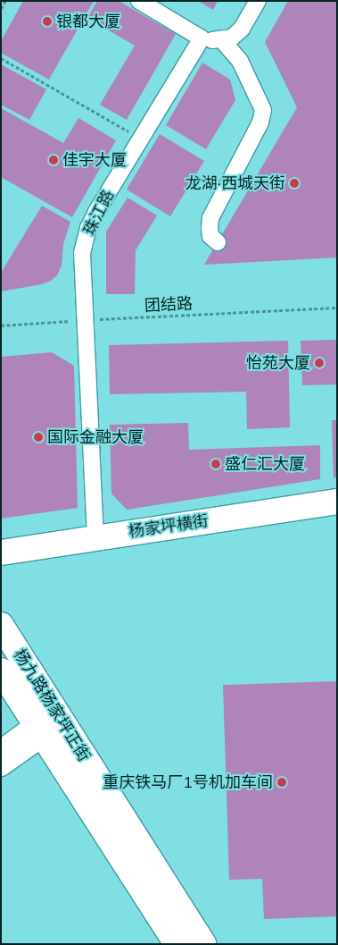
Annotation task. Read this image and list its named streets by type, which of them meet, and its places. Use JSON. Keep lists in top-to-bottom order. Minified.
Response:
{"streets":{"main road":["杨家坪横街","杨九路杨家坪正街"],"street":["珠江路"],"path":["团结路"]},"crossings":[["珠江路","团结路"],["珠江路","杨家坪横街"]],"places":["银都大厦","佳宇大厦","龙湖·西城天街","怡苑大厦","国际金融大厦","盛仁汇大厦","重庆铁马厂1号机加车间"]}
